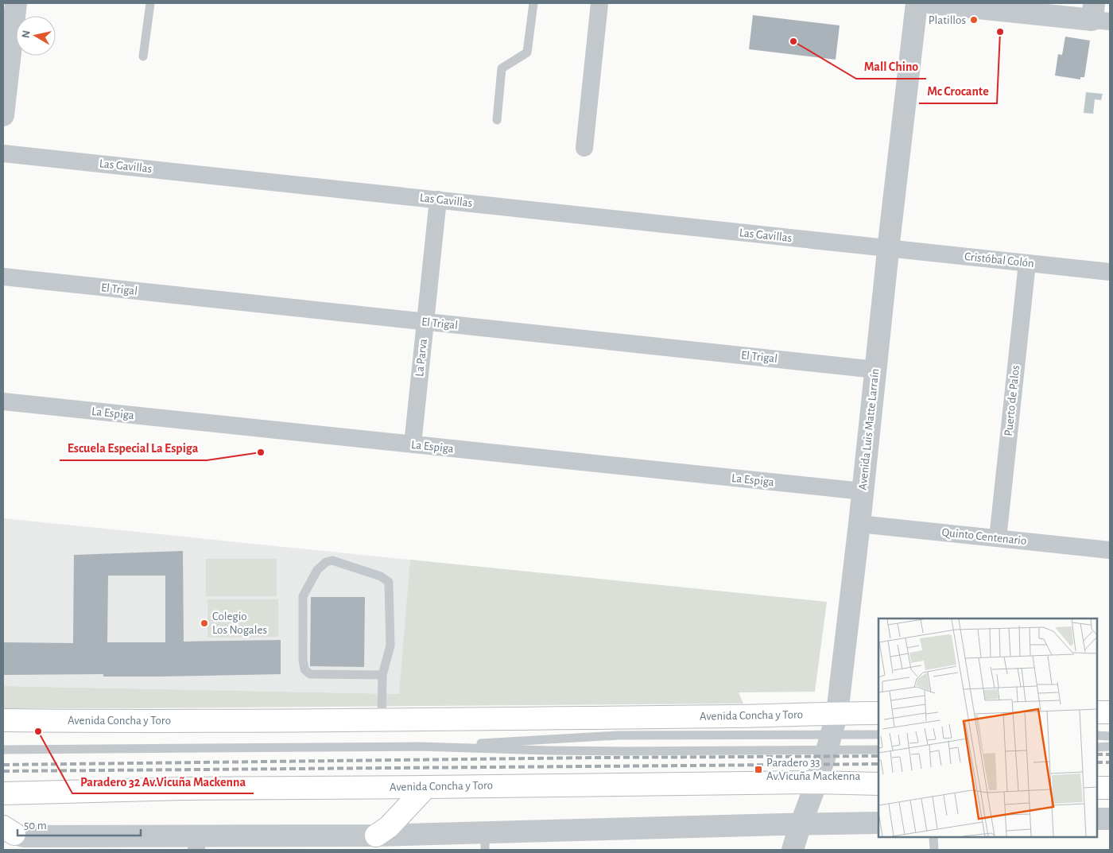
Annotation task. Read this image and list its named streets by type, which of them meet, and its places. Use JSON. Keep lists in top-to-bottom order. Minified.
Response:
{"streets":{"main road":["Avenida Concha y Toro"],"street":["Las Gavillas","Cristóbal Colón","El Trigal","La Parva","Puerto de Palos","La Espiga","Avenida Luis Matte Larraín","Quinto Centenario"]},"crossings":[["Las Gavillas","Cristóbal Colón"],["Las Gavillas","La Parva"],["Las Gavillas","Avenida Luis Matte Larraín"],["Cristóbal Colón","Puerto de Palos"],["Cristóbal Colón","Avenida Luis Matte Larraín"],["El Trigal","La Parva"],["El Trigal","Avenida Luis Matte Larraín"],["La Parva","La Espiga"],["Puerto de Palos","Quinto Centenario"],["La Espiga","Avenida Luis Matte Larraín"],["Avenida Luis Matte Larraín","Quinto Centenario"],["Avenida Luis Matte Larraín","Avenida Concha y Toro"]],"places":{"other":["Platillos","Mc Crocante","Mall Chino","Escuela Especial La Espiga","Colegio Los Nogales","Paradero 32 Av.Vicuña Mackenna"],"transit":["Paradero 33 Av.Vicuña Mackenna"]},"scale_bar":"50 m","north":"left"}
